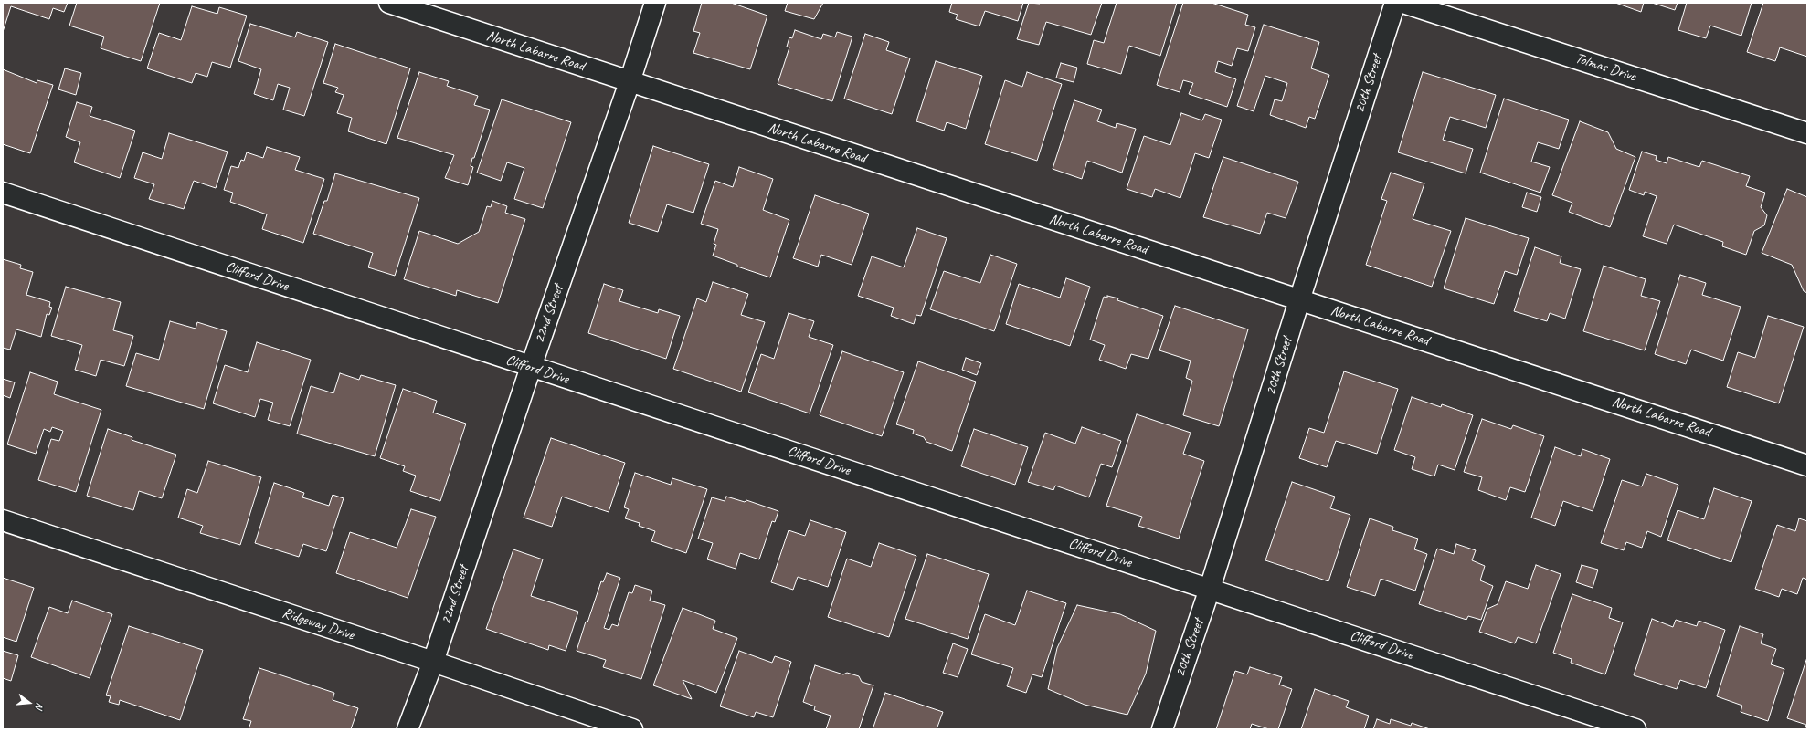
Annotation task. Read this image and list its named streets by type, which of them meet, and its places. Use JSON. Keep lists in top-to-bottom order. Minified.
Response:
{"streets":{"street":["North Labarre Road","Tolmas Drive","20th Street","Clifford Drive","22nd Street","Ridgeway Drive"]},"crossings":[["North Labarre Road","20th Street"],["North Labarre Road","22nd Street"],["20th Street","Clifford Drive"],["Clifford Drive","22nd Street"],["22nd Street","Ridgeway Drive"]],"north":"right"}
